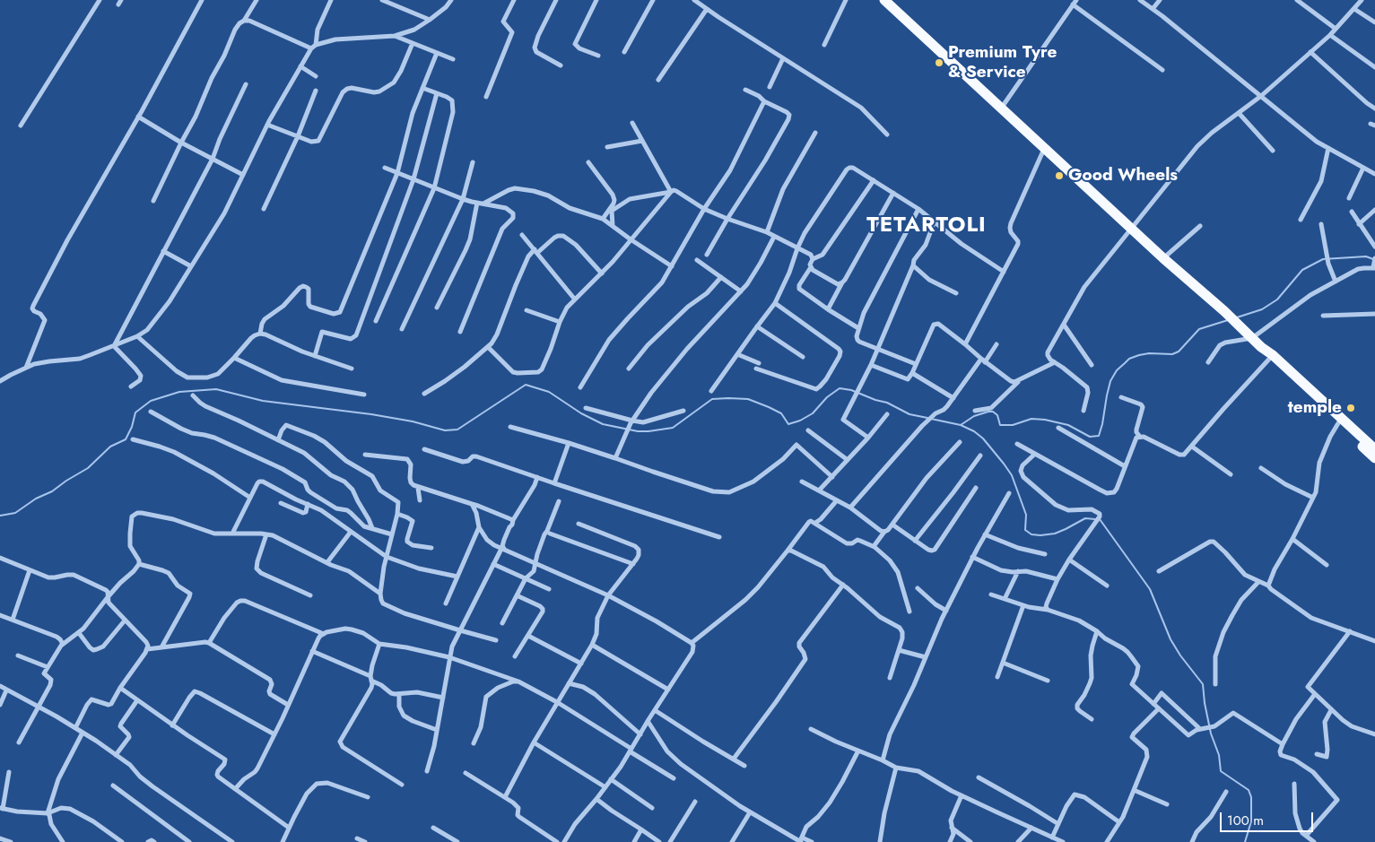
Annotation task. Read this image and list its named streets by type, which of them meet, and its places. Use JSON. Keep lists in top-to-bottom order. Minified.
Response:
{"districts":["TETARTOLI"],"places":["Premium Tyre & Service","Good Wheels","temple"],"scale_bar":"100 m"}
